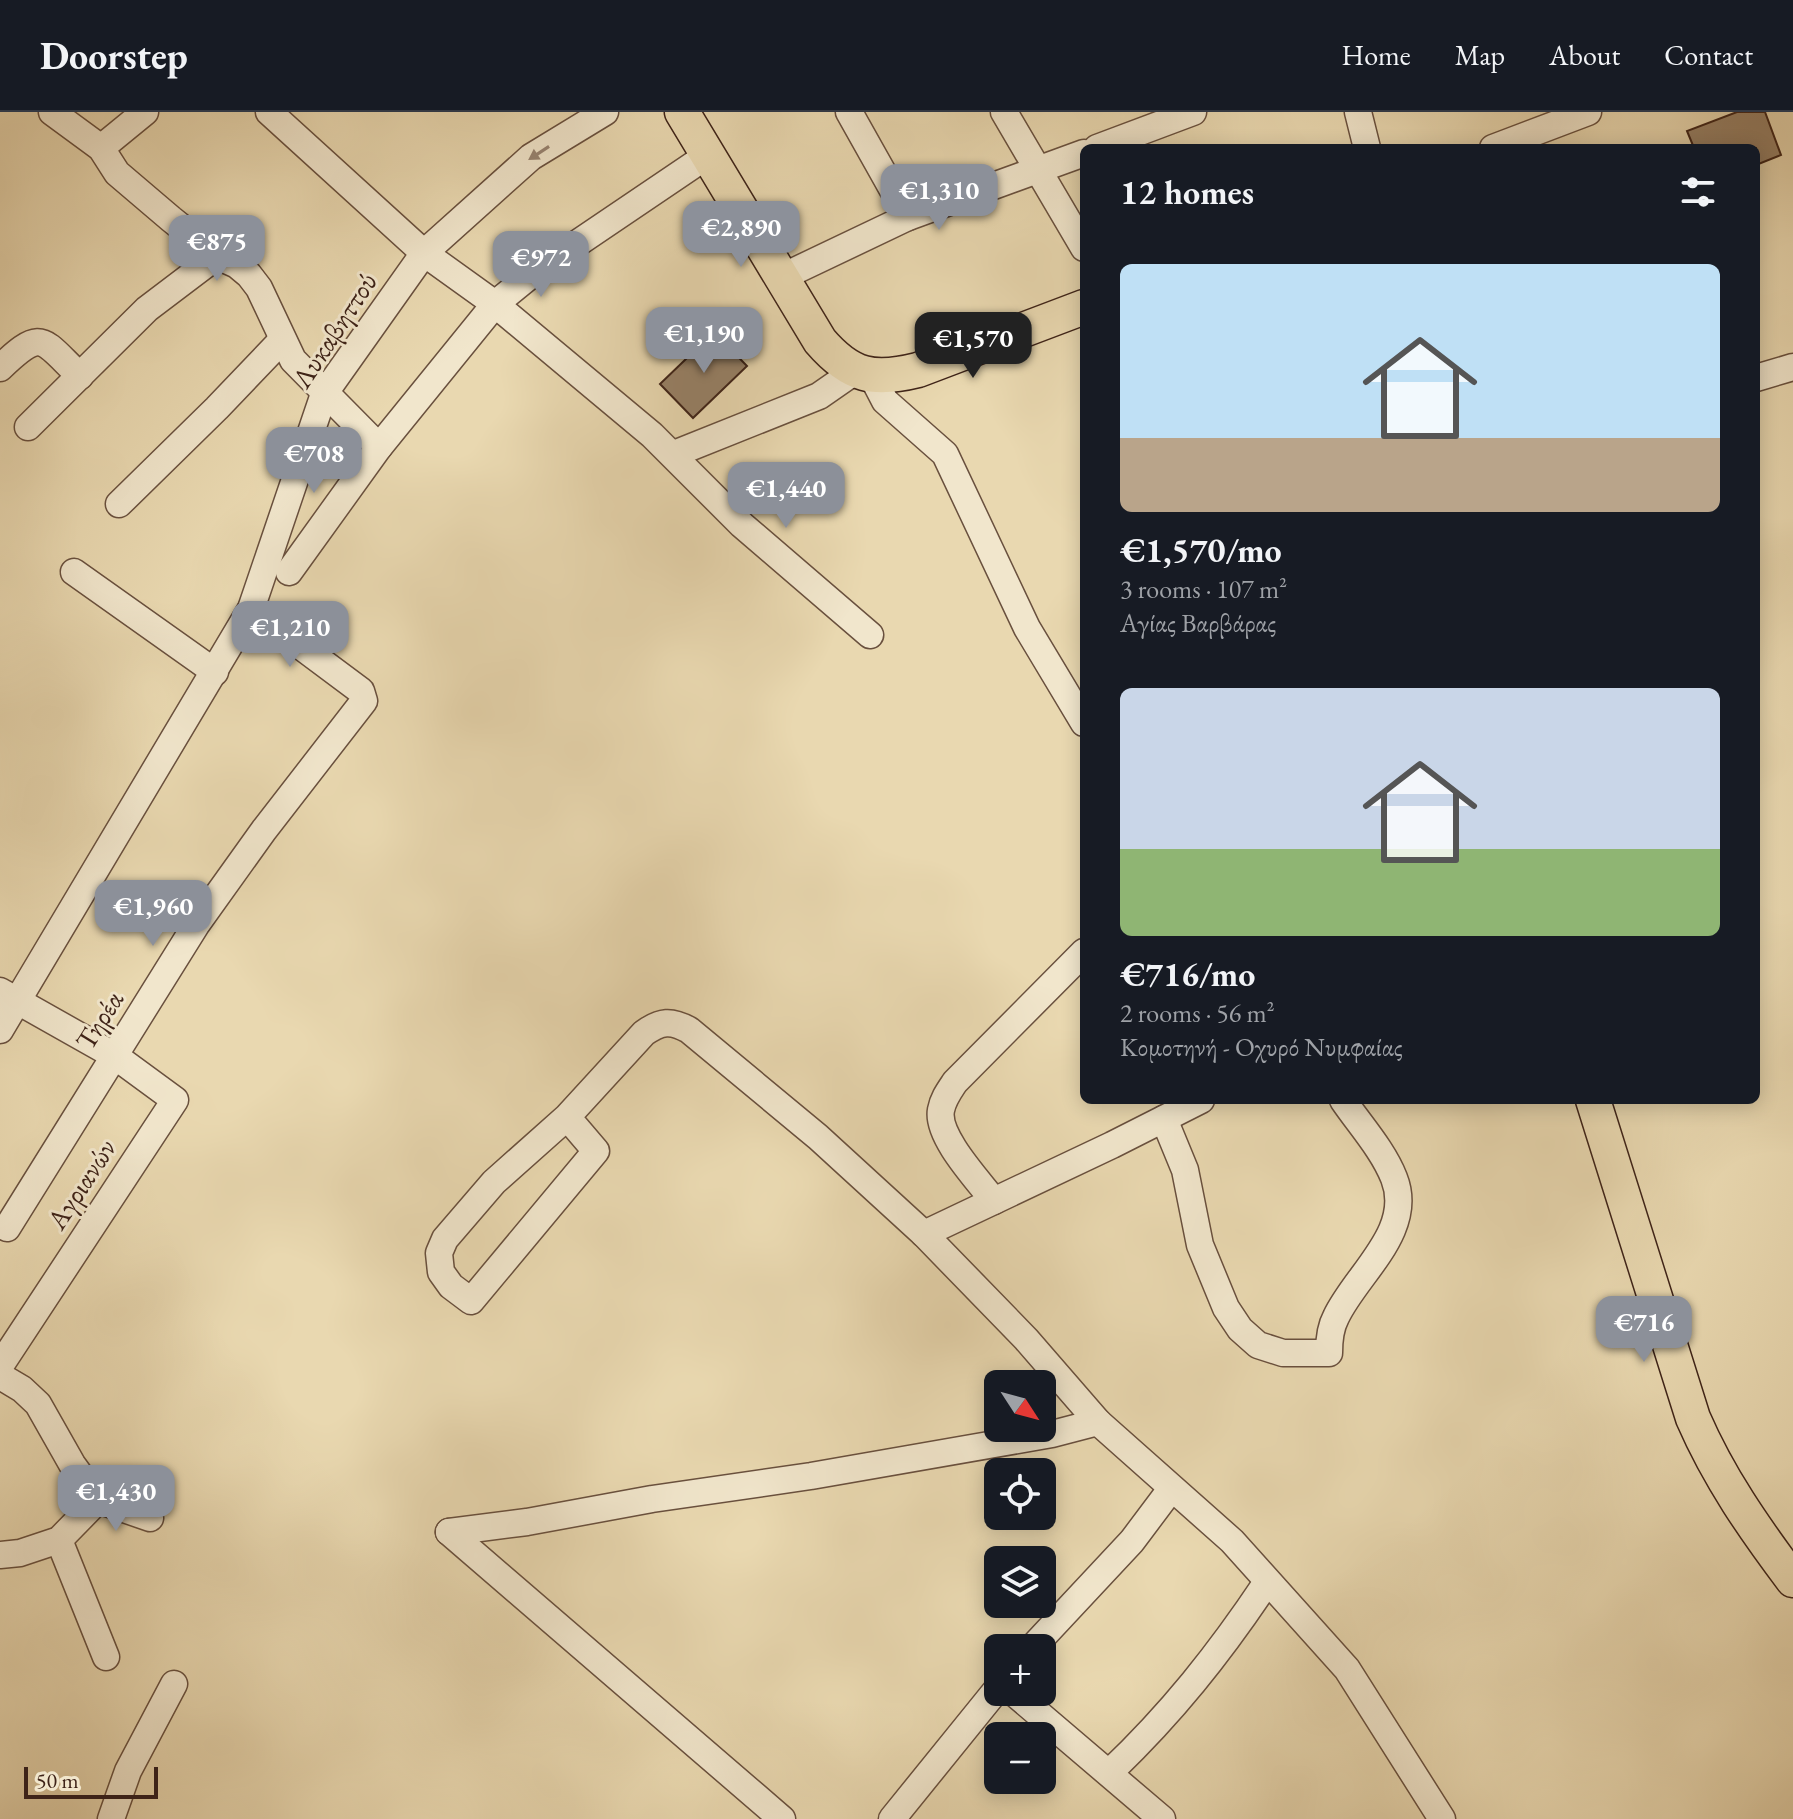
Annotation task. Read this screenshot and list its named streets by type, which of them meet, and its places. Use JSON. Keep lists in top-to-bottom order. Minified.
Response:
{"streets":{"street":["Λυκαβηττού","Τηρέα","Αγριανών"]},"crossings":[["Λυκαβηττού","Τηρέα"],["Τηρέα","Αγριανών"]],"scale_bar":"50 m","north":"bottom right","page":{"header":"Doorstep","nav":["Home","Map","About","Contact"],"heading":"12 homes","price":["€1,310","€2,890","€875","€972","€1,190","€1,570","€708","€1,440","€1,210","€1,960","€716","€1,430"],"list":[{"name":"€1,570/mo","note":"3 rooms · 107 m² · Αγίας Βαρβάρας"},{"name":"€716/mo","note":"2 rooms · 56 m² · Κομοτηνή - Οχυρό Νυμφαίας"}],"map_buttons":["+","−"],"scale":"50 m"}}
